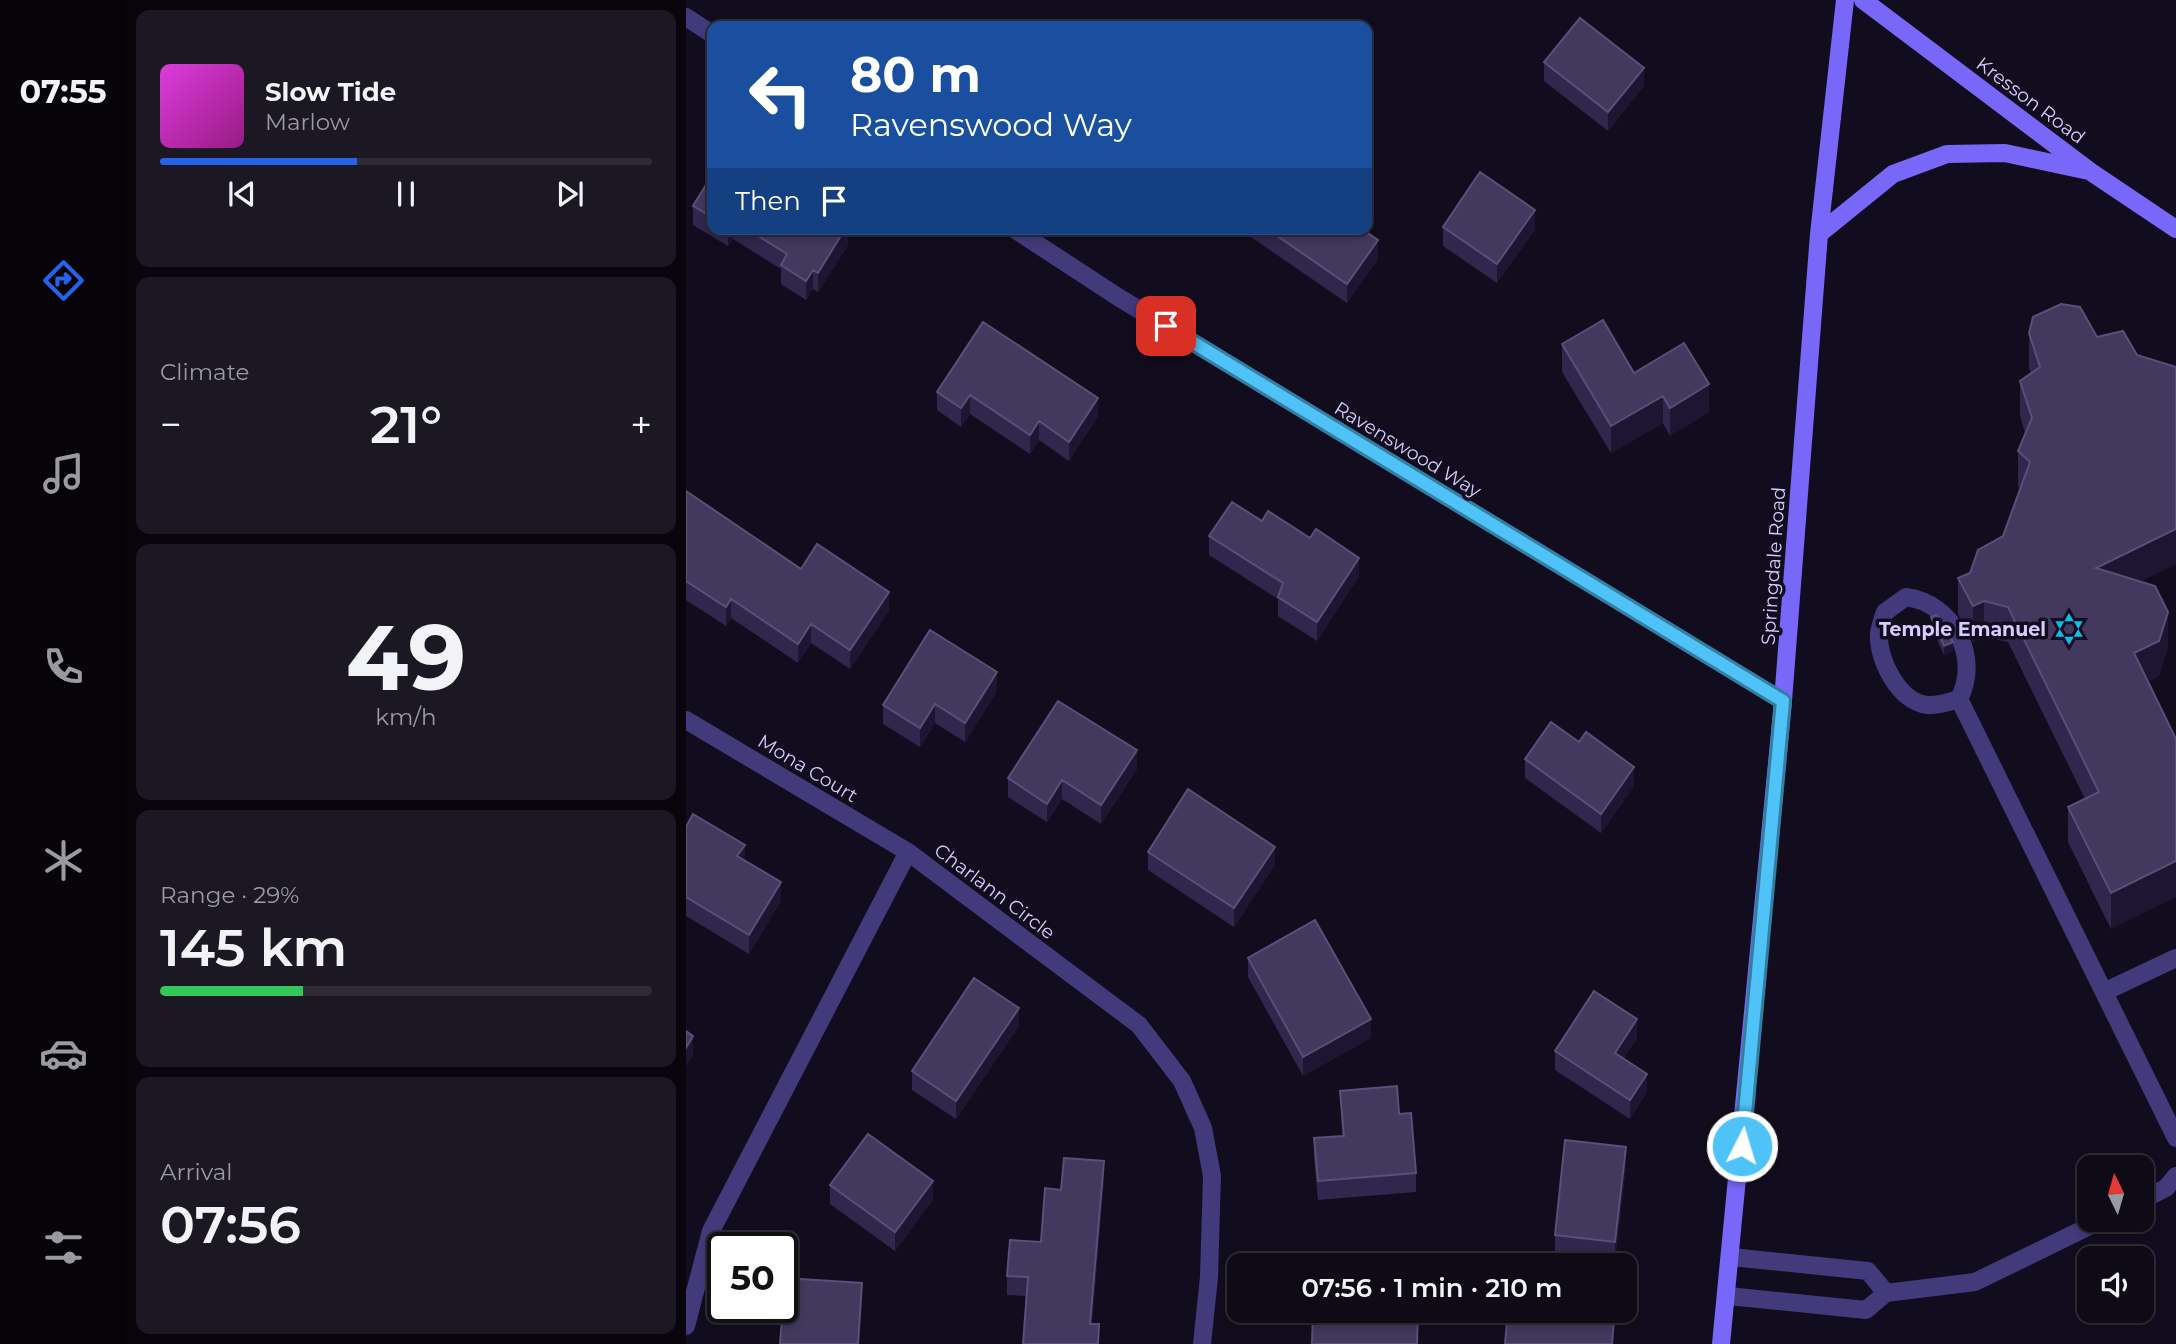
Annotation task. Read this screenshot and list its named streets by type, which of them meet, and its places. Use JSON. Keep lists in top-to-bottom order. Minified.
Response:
{"streets":{"main road":["Kresson Road","Springdale Road"],"street":["Ravenswood Way","Mona Court","Charlann Circle"]},"crossings":[["Ravenswood Way","Springdale Road"],["Mona Court","Charlann Circle"]],"places":{"synagogue":["Temple Emanuel"]},"north":"top","page":{"tabs":"07:55","turn":["80 m","Ravenswood Way"],"song":["Slow Tide","Marlow"],"then":"Then","tile":["Climate",["49","km/h"],["Range · 29%","145 km"],["Arrival","07:56"]],"heat":["−","21°","+"],"limit":"50","trip":"07:56 · 1 min · 210 m"}}
